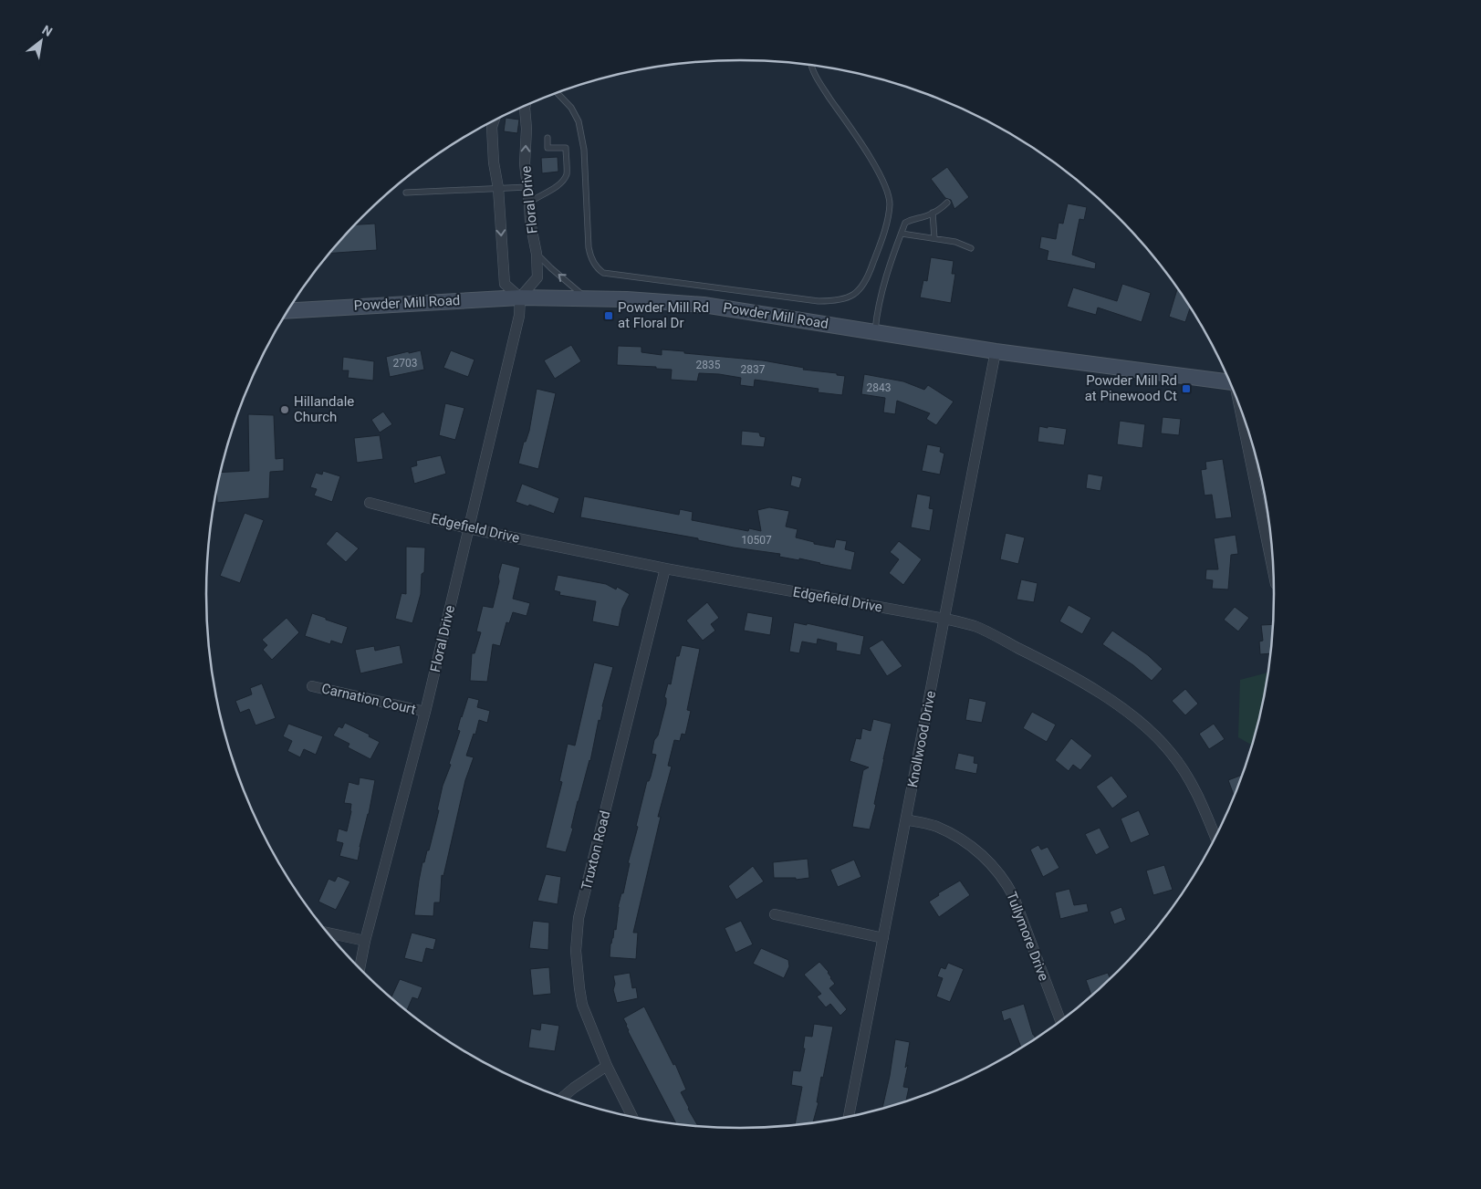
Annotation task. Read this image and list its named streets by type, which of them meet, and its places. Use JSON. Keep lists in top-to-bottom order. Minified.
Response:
{"streets":{"main road":["Powder Mill Road"],"street":["Floral Drive","Edgefield Drive","Carnation Court","Knollwood Drive","Truxton Road","Tullymore Drive"]},"crossings":[["Floral Drive","Powder Mill Road"],["Floral Drive","Edgefield Drive"],["Floral Drive","Carnation Court"],["Powder Mill Road","Knollwood Drive"],["Edgefield Drive","Knollwood Drive"],["Edgefield Drive","Truxton Road"],["Knollwood Drive","Tullymore Drive"]],"places":{"transit":["Powder Mill Rd at Floral Dr","Powder Mill Rd at Pinewood Ct"],"other":["Hillandale Church"]},"house_numbers":["2703","2835","2837","2843","10507"],"north":"top right"}
